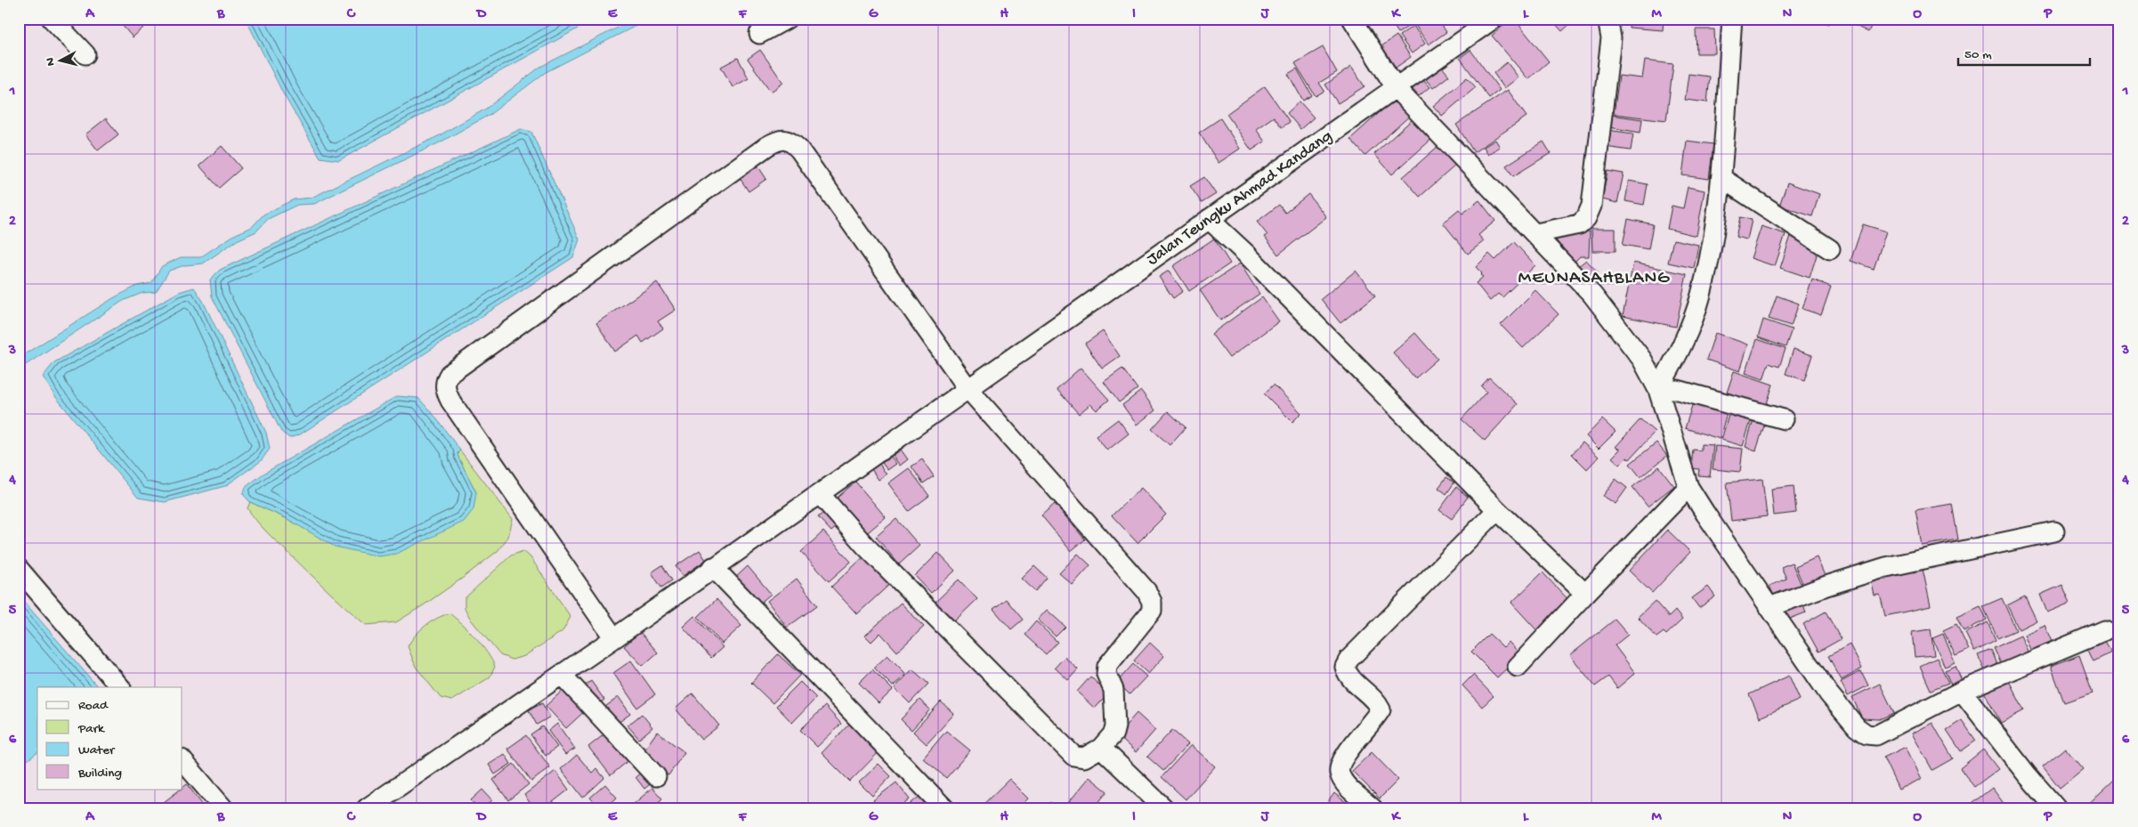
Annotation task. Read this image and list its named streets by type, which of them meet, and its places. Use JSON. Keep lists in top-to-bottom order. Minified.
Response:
{"streets":{"street":["Jalan Teungku Ahmad Kandang"]},"districts":["MEUNASAHBLANG"],"legend":["Road","Park","Water","Building"],"scale_bar":"50 m","north":"left","grid":{"columns":["A","B","C","D","E","F","G","H","I","J","K","L","M","N","O","P"],"rows":["1","2","3","4","5","6"]}}
